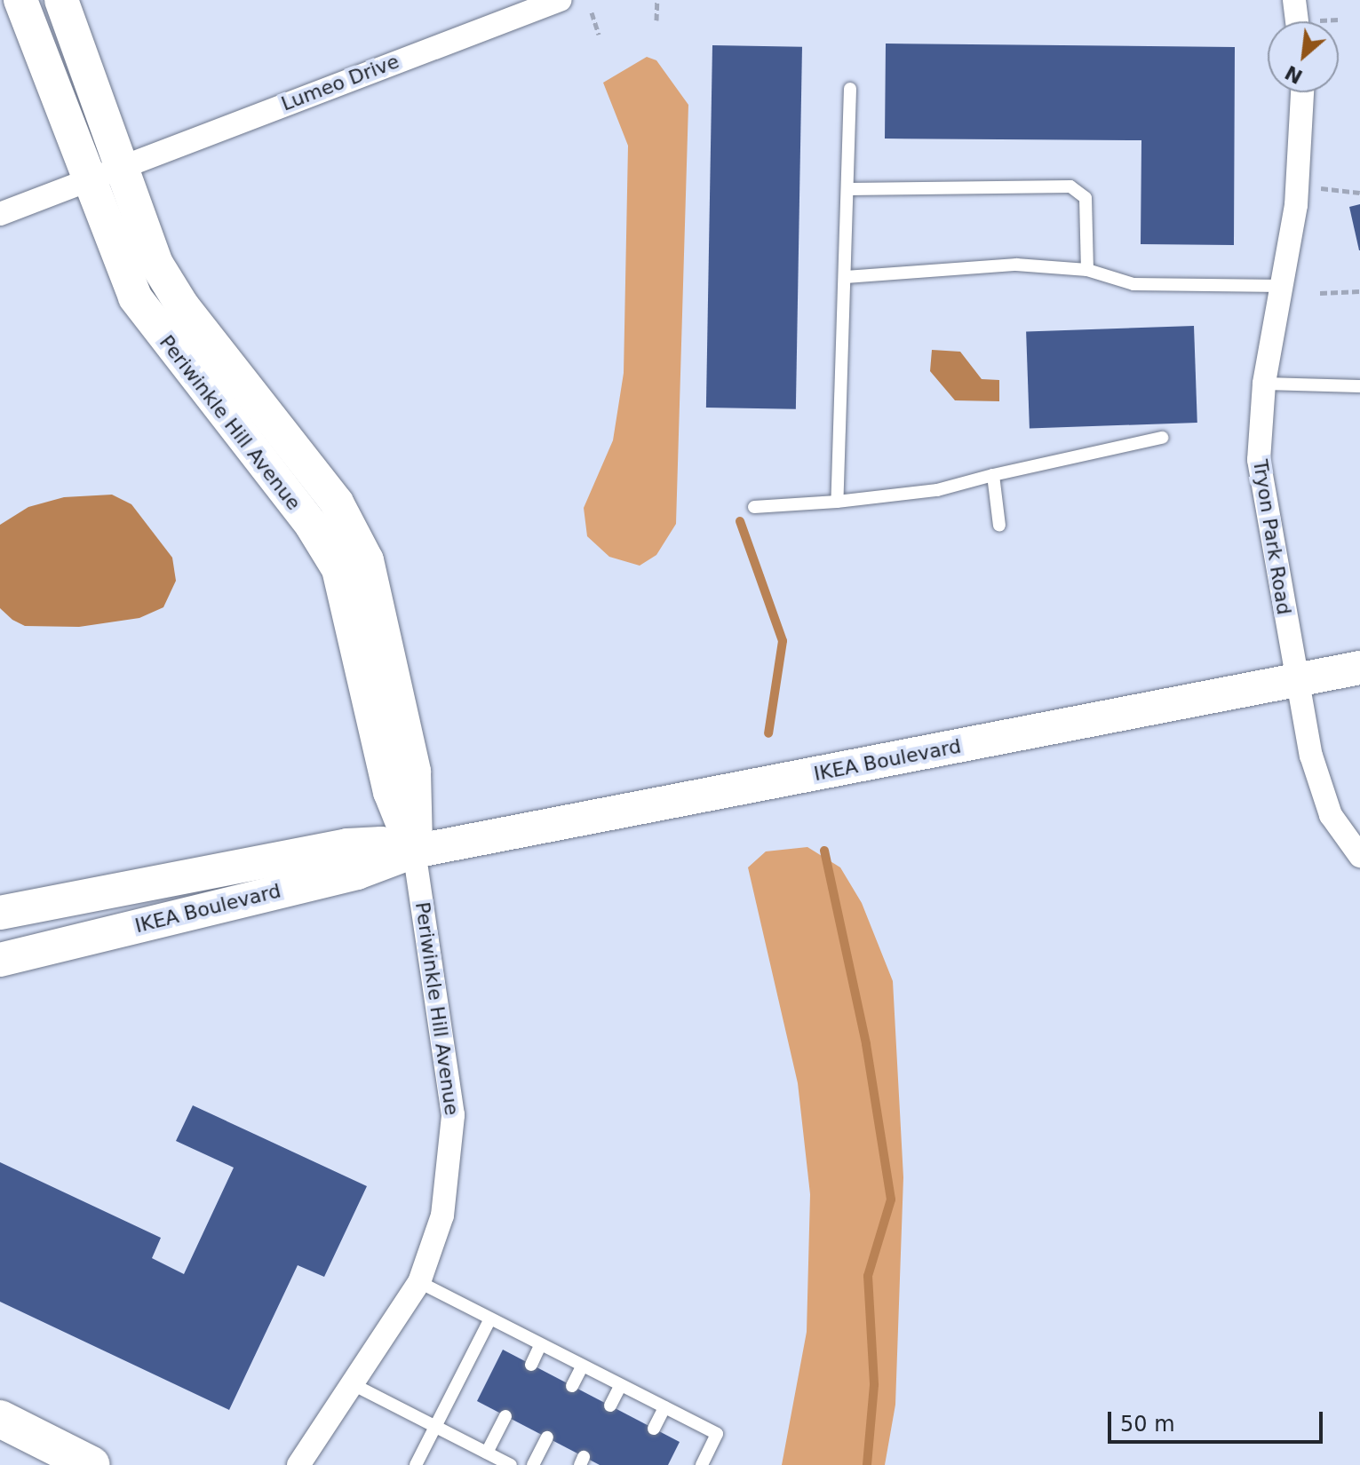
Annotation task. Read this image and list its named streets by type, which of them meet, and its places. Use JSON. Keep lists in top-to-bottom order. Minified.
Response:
{"streets":{"street":["Lumeo Drive","Periwinkle Hill Avenue","Tryon Park Road","IKEA Boulevard"]},"crossings":[["Lumeo Drive","Periwinkle Hill Avenue"],["Periwinkle Hill Avenue","IKEA Boulevard"],["Tryon Park Road","IKEA Boulevard"]],"scale_bar":"50 m","north":"bottom left"}
